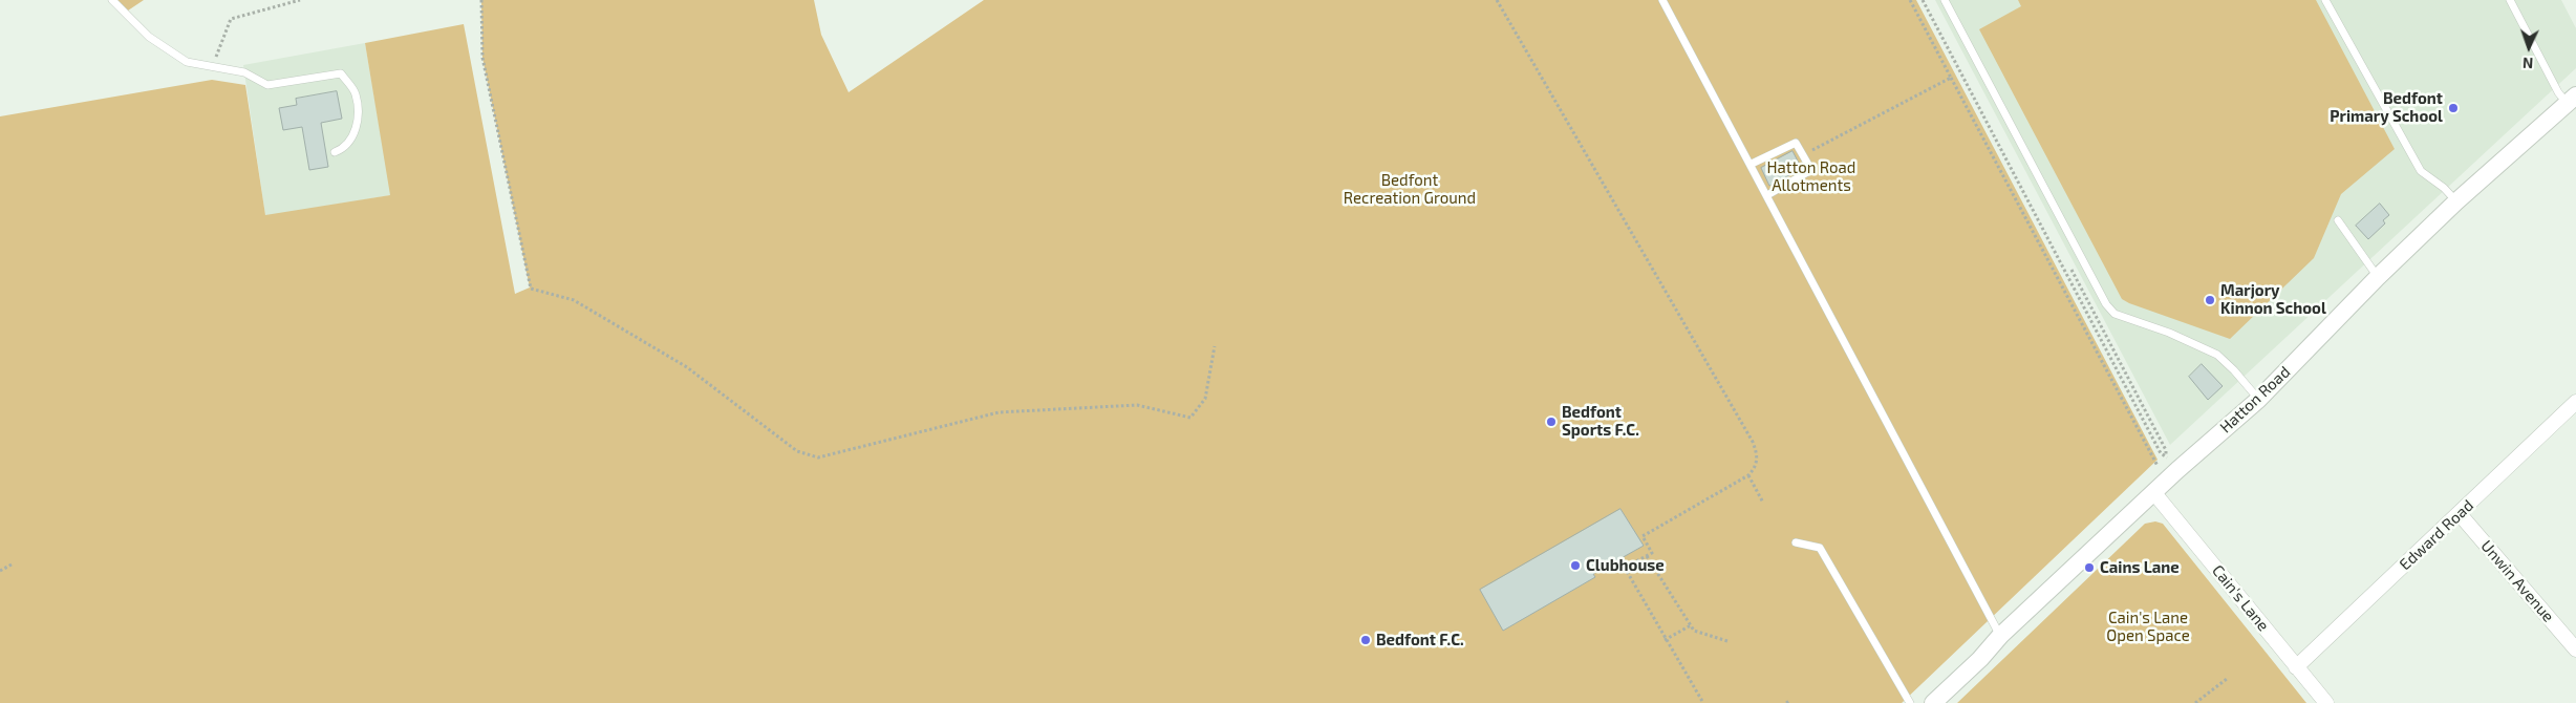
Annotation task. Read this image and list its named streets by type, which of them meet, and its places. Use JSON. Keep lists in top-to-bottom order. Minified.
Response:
{"streets":{"street":["Hatton Road","Edward Road","Unwin Avenue","Cain's Lane"]},"crossings":[["Hatton Road","Cain's Lane"],["Edward Road","Unwin Avenue"],["Edward Road","Cain's Lane"]],"parks":["Hatton Road Allotments","Bedfont Recreation Ground","Cain's Lane Open Space"],"places":["Bedfont Primary School","Marjory Kinnon School","Bedfont Sports F.C.","Clubhouse","Cains Lane","Bedfont F.C."],"north":"bottom"}
